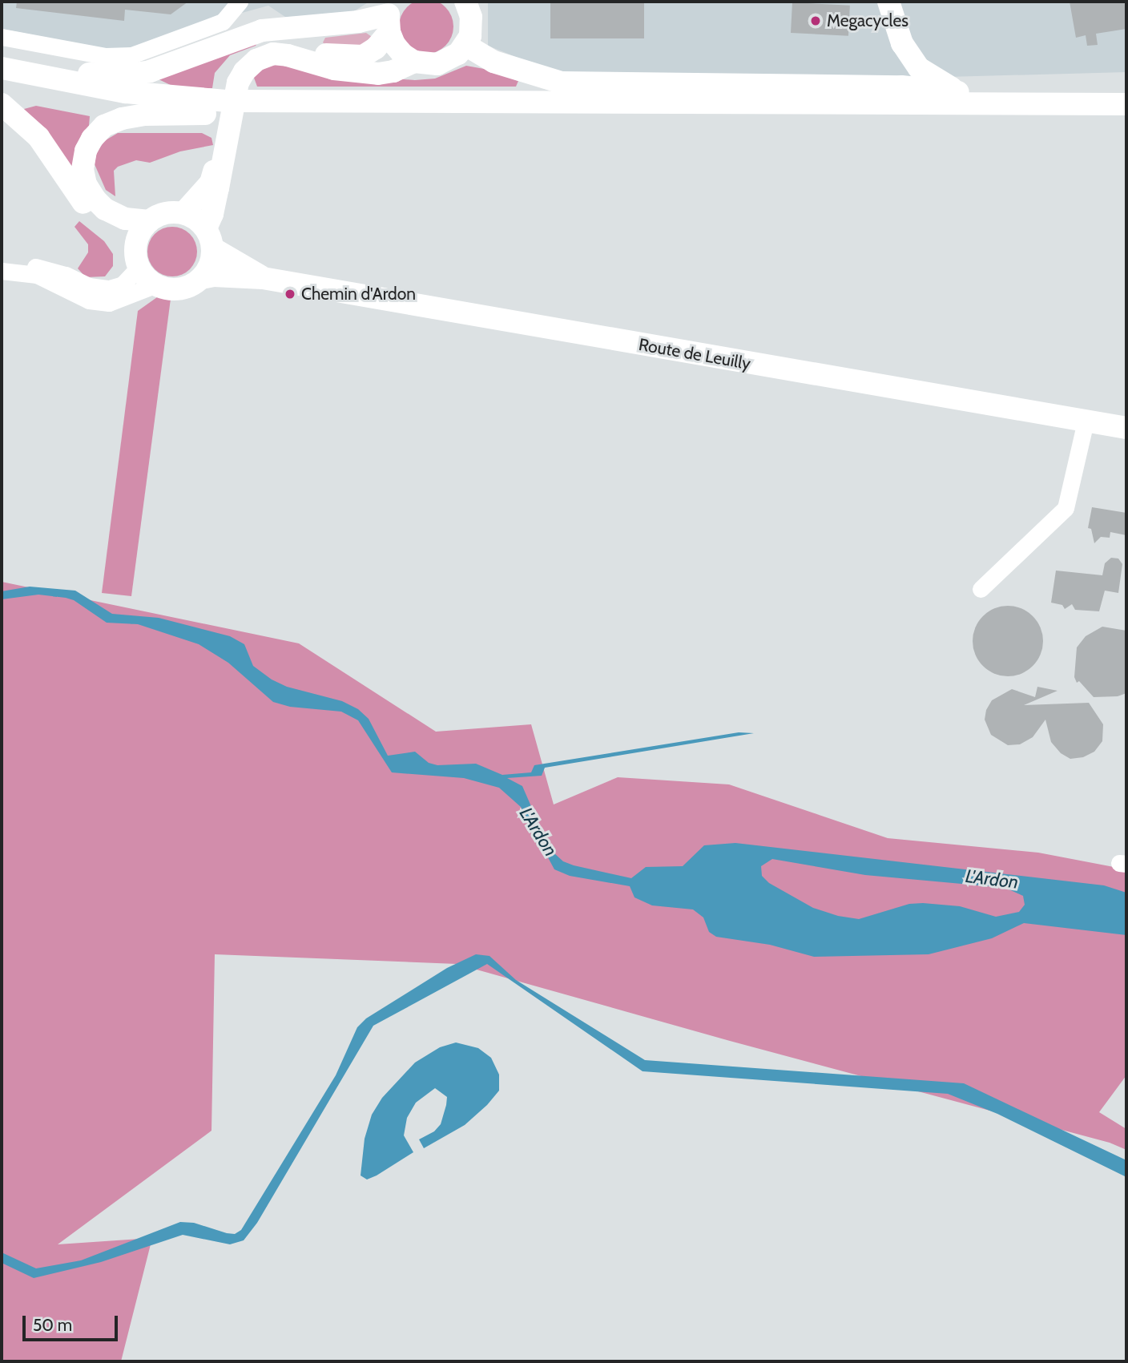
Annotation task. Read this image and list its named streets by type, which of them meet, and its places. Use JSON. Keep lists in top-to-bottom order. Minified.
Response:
{"streets":{"main road":["Route de Leuilly"]},"water":["L'Ardon"],"places":["Megacycles","Chemin d'Ardon"],"scale_bar":"50 m"}
